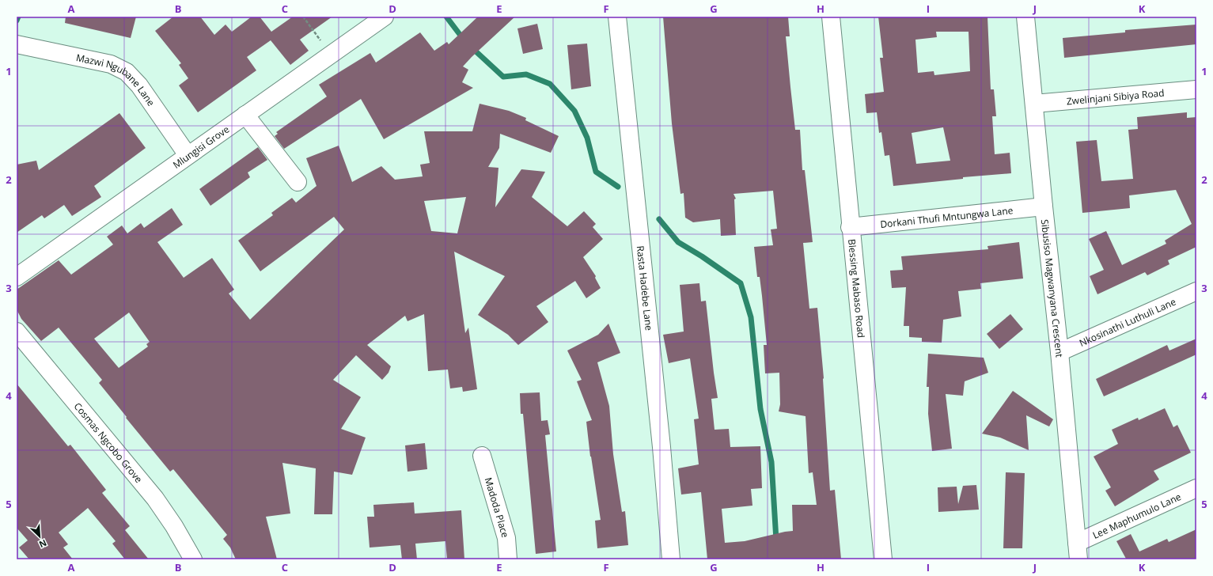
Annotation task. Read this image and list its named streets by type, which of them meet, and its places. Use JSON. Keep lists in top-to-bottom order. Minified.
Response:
{"streets":{"street":["Mazwi Ngubane Lane","Zwelinjani Sibiya Road","Mlungisi Grove","Dorkani Thufi Mntungwa Lane","Rasta Hadebe Lane","Blessing Mabaso Road","Sibusiso Magwanyana Crescent","Nkosinathi Luthuli Lane","Cosmas Ngcobo Grove","Madoda Place","Lee Maphumulo Lane"]},"crossings":[["Mazwi Ngubane Lane","Mlungisi Grove"],["Zwelinjani Sibiya Road","Sibusiso Magwanyana Crescent"],["Dorkani Thufi Mntungwa Lane","Blessing Mabaso Road"],["Dorkani Thufi Mntungwa Lane","Sibusiso Magwanyana Crescent"],["Sibusiso Magwanyana Crescent","Nkosinathi Luthuli Lane"],["Sibusiso Magwanyana Crescent","Lee Maphumulo Lane"]],"north":"bottom right","grid":{"columns":["A","B","C","D","E","F","G","H","I","J","K"],"rows":["1","2","3","4","5"]}}
